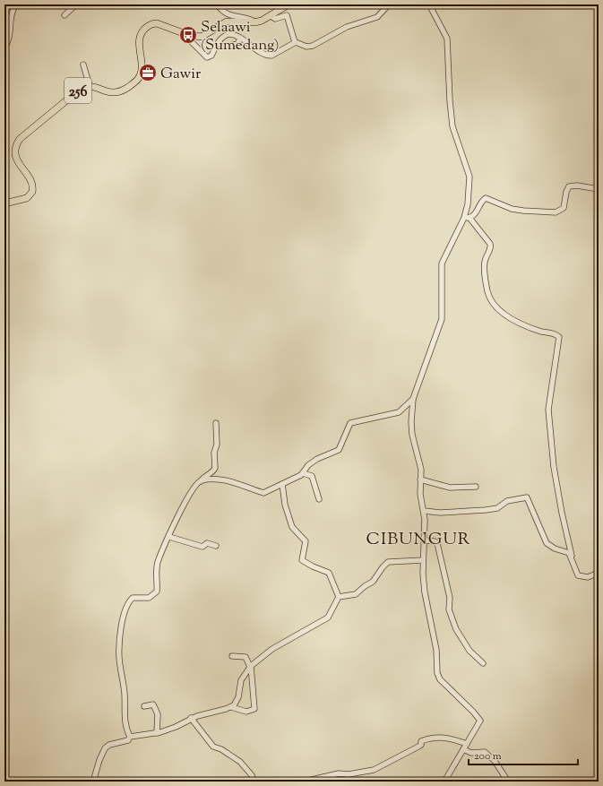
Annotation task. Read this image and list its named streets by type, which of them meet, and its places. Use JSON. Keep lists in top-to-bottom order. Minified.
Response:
{"streets":{"main road":["256"]},"districts":["CIBUNGUR"],"places":{"bus stop":["Selaawi (Sumedang)"],"office":["Gawir"]},"scale_bar":"200 m"}
